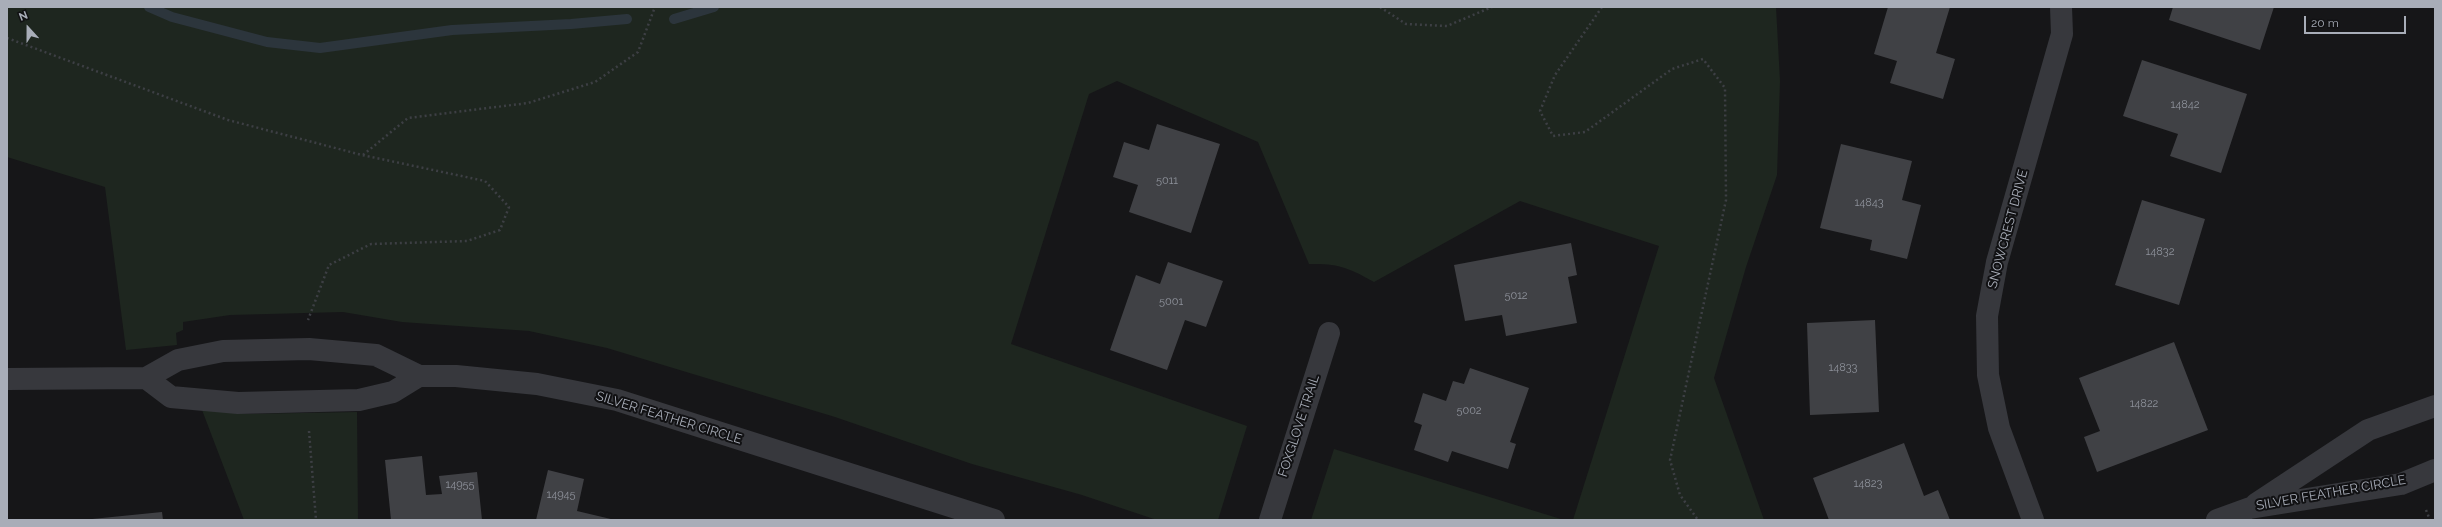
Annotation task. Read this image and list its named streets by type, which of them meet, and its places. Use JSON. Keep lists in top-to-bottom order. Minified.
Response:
{"streets":{"street":["SNOWCREST DRIVE","SILVER FEATHER CIRCLE","FOXGLOVE TRAIL"]},"house_numbers":["14842","5011","14843","14832","5012","5001","14833","14822","5002","14823","14955","14945"],"scale_bar":"20 m","north":"top"}
